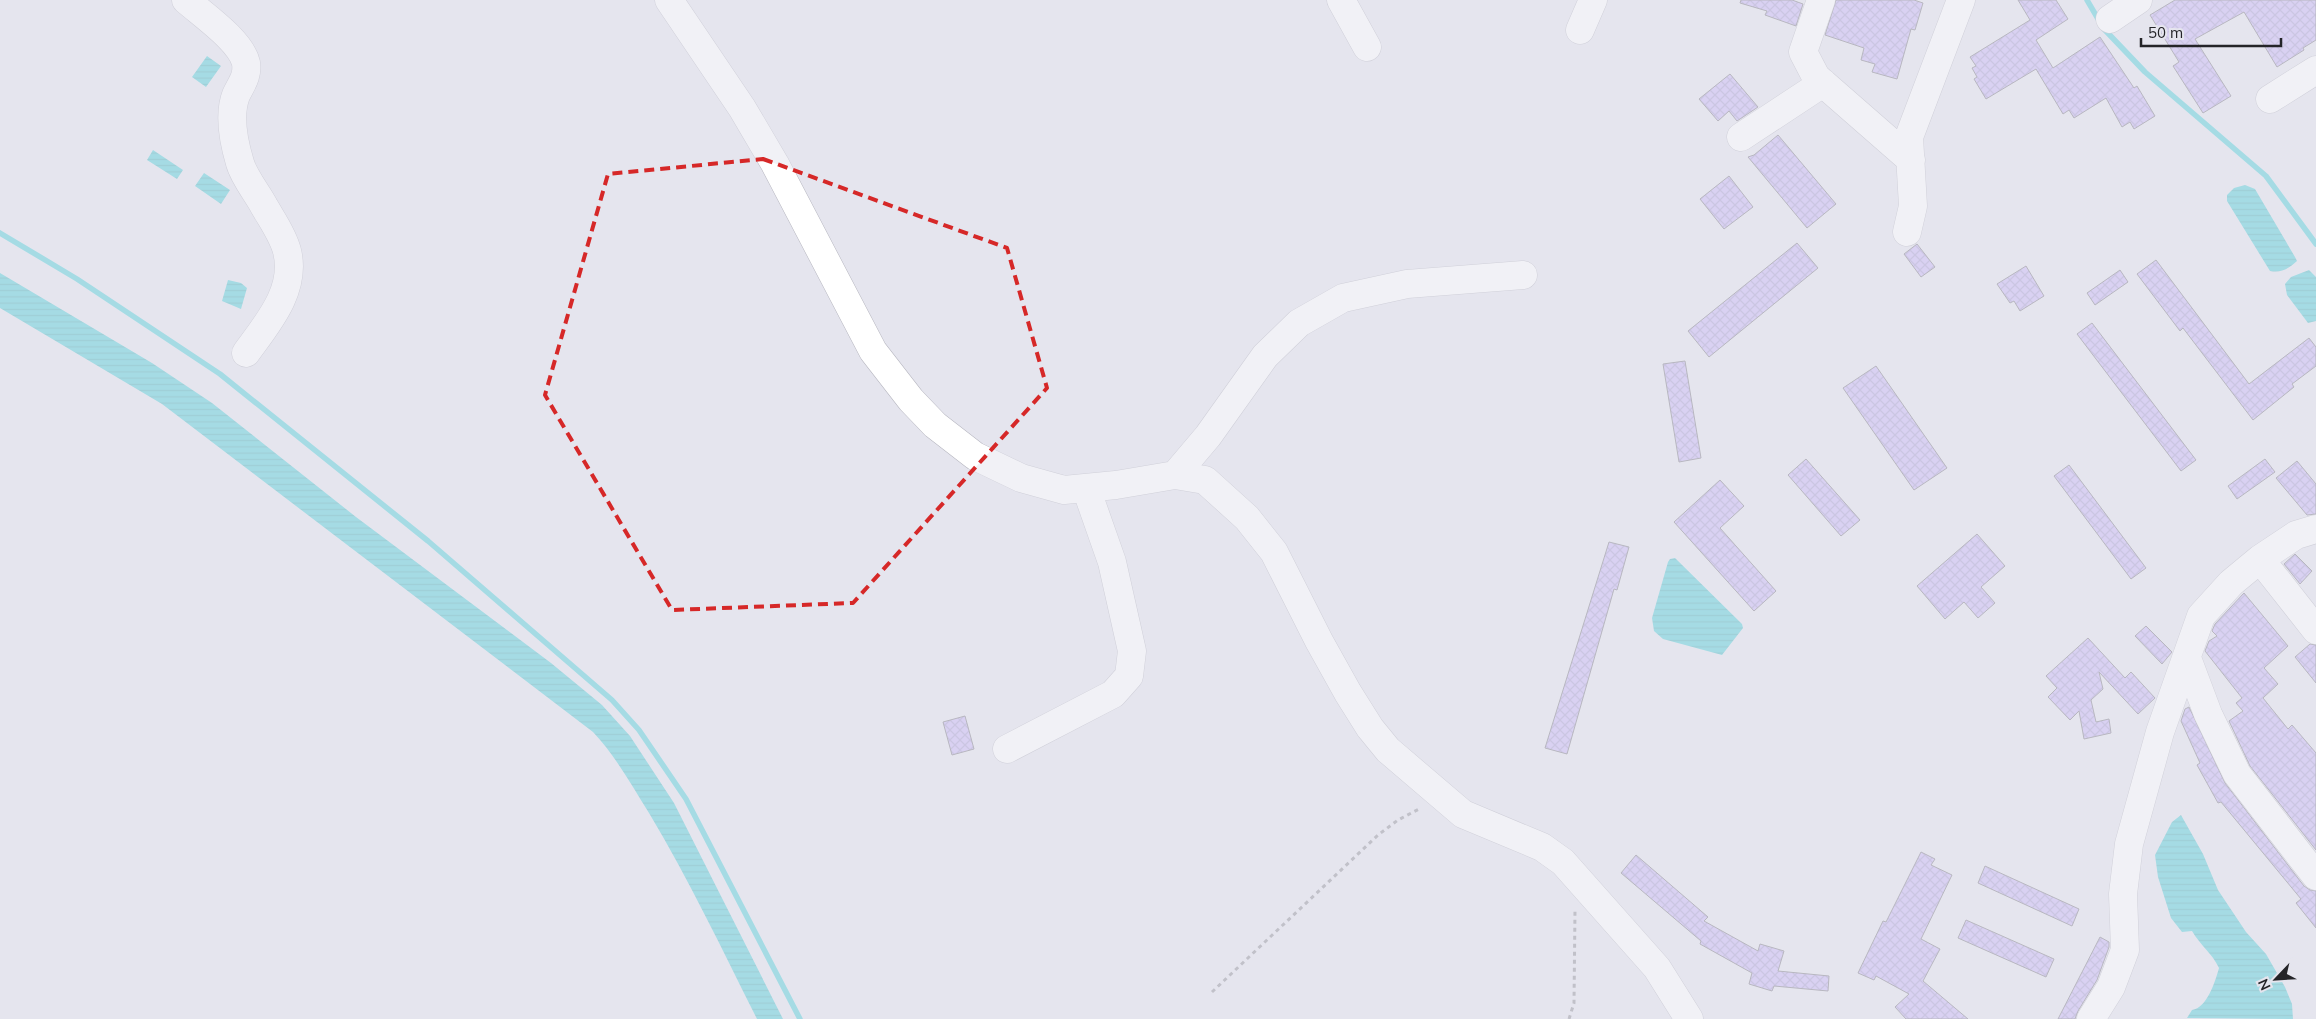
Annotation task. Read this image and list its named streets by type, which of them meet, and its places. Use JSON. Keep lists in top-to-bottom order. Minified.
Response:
{"scale_bar":"50 m","north":"bottom left"}
